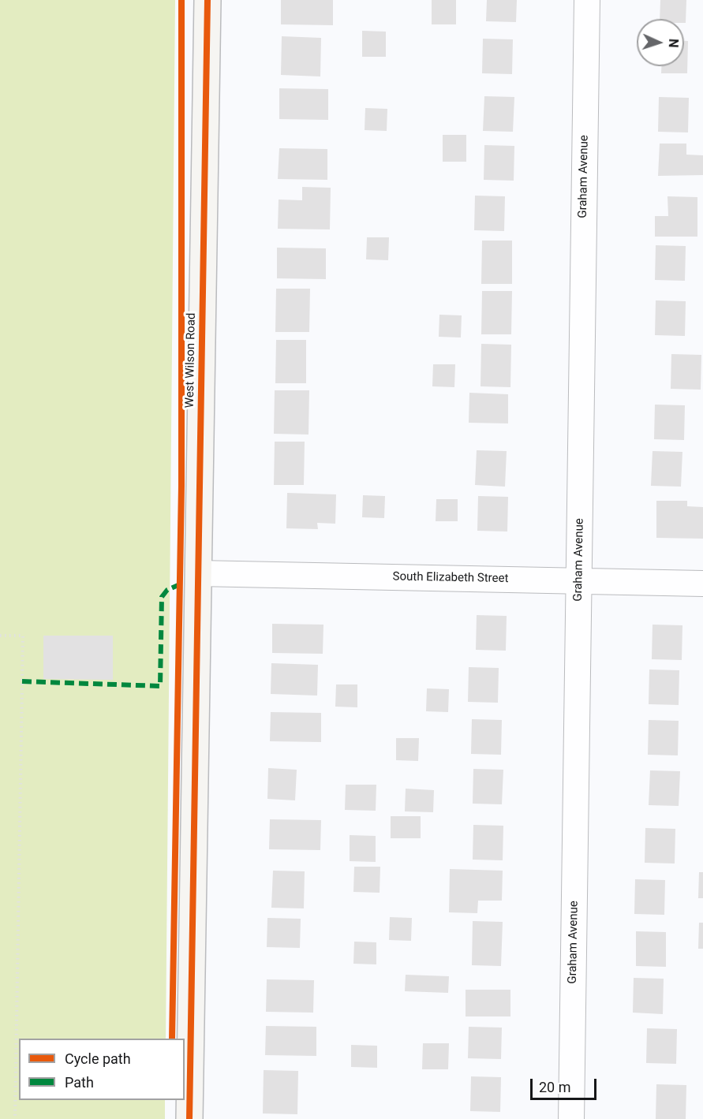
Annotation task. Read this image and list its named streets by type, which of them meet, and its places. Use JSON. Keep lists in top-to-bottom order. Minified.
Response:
{"streets":{"street":["Graham Avenue","West Wilson Road","South Elizabeth Street"]},"crossings":[["Graham Avenue","South Elizabeth Street"],["West Wilson Road","South Elizabeth Street"]],"legend":["Cycle path","Path"],"scale_bar":"20 m","north":"right"}
